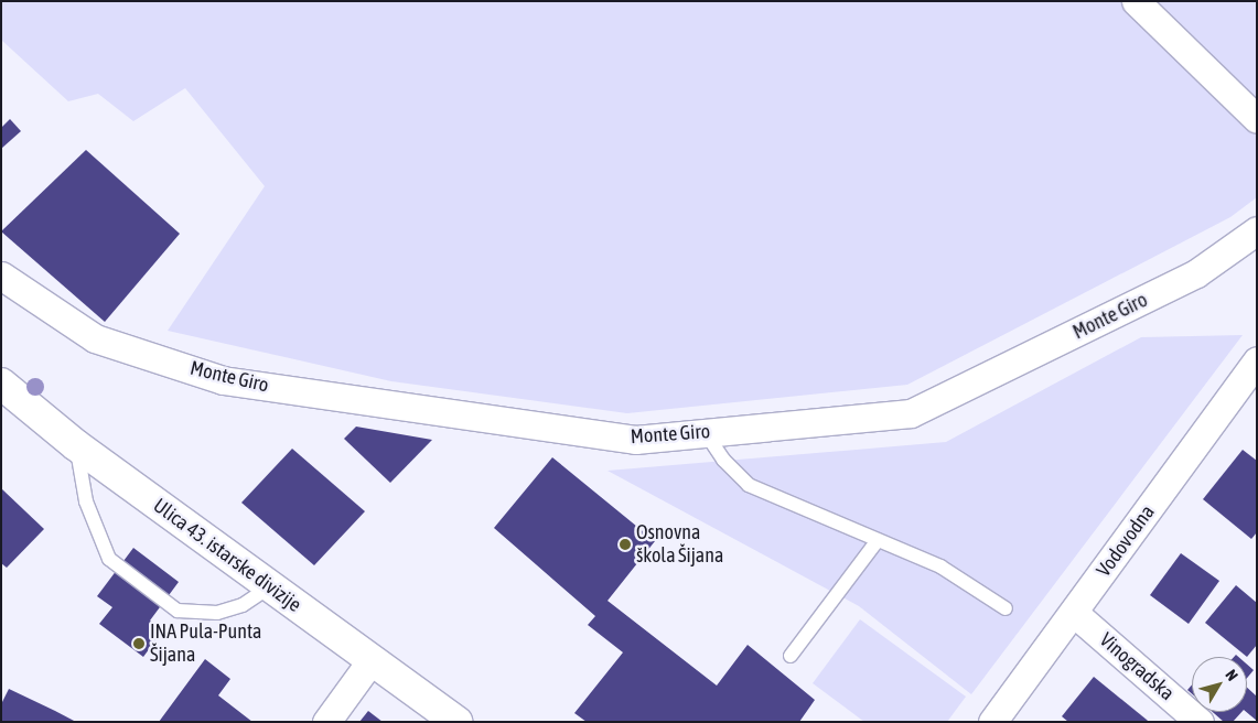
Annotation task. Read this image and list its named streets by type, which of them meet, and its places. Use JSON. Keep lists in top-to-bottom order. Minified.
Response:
{"streets":{"main road":["Ulica 43. istarske divizije"],"street":["Monte Giro","Vodovodna","Vinogradska"]},"crossings":[["Vodovodna","Vinogradska"]],"places":["Osnovna škola Šijana","INA Pula-Punta Šijana"],"north":"top right"}
